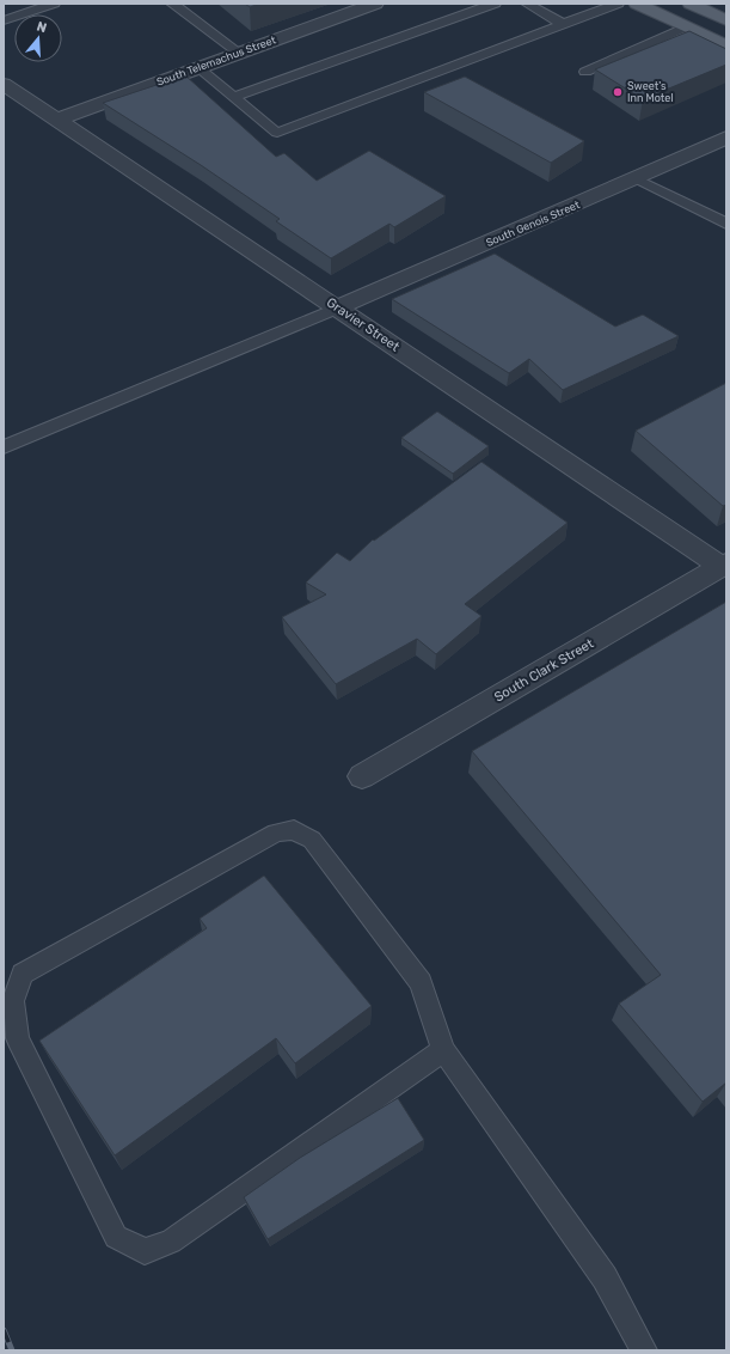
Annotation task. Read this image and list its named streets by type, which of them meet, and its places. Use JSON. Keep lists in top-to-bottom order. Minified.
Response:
{"streets":{"street":["South Telemachus Street","South Genois Street","Gravier Street","South Clark Street"]},"crossings":[["South Telemachus Street","Gravier Street"],["South Genois Street","Gravier Street"],["Gravier Street","South Clark Street"]],"places":["Sweet's Inn Motel"],"north":"top"}
